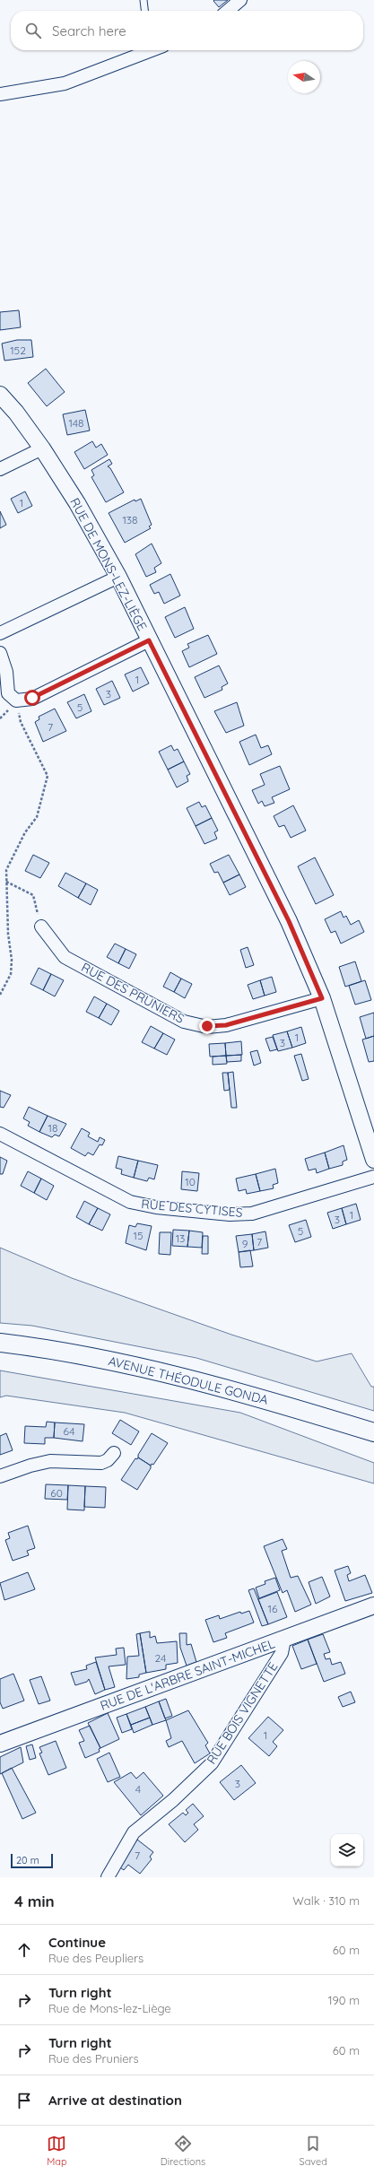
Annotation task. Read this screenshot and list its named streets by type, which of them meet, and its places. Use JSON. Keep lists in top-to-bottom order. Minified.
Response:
{"streets":{"main road":["AVENUE THÉODULE GONDA"],"street":["RUE DE MONS-LEZ-LIÈGE","RUE DES PRUNIERS","RUE DES CYTISES","RUE DE L'ARBRE SAINT-MICHEL","RUE BOIS VIGNETTE"]},"crossings":[["RUE DE MONS-LEZ-LIÈGE","RUE DES PRUNIERS"],["RUE DE L'ARBRE SAINT-MICHEL","RUE BOIS VIGNETTE"]],"house_numbers":["152","148","1","138","1","3","5","7","1","3","18","10","1","3","5","15","13","7","9","64","60","16","24","1","3","4","7"],"scale_bar":"20 m","north":"left","page":{"search":"Search here","scale":"20 m","heading":["4 min","Walk · 310 m"],"list":[["Continue","Rue des Peupliers","60 m"],["Turn right","Rue de Mons-lez-Liège","190 m"],["Turn right","Rue des Pruniers","60 m"],"Arrive at destination"],"nav":["Map","Directions","Saved"]}}
